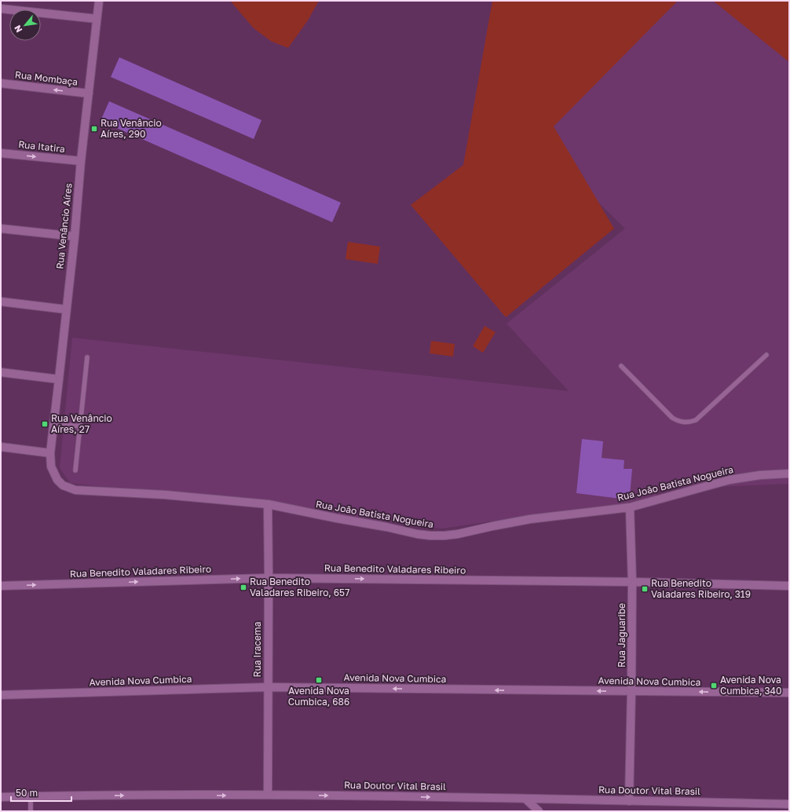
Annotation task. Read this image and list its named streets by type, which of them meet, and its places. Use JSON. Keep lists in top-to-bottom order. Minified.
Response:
{"streets":{"street":["Rua Mombaça","Rua Itatira","Rua Venâncio Aíres","Rua João Batista Nogueira","Rua Benedito Valadares Ribeiro","Rua Jaguaribe","Rua Iracema","Avenida Nova Cumbica","Rua Doutor Vital Brasil"]},"crossings":[["Rua Mombaça","Rua Venâncio Aíres"],["Rua Itatira","Rua Venâncio Aíres"],["Rua Venâncio Aíres","Rua João Batista Nogueira"],["Rua João Batista Nogueira","Rua Jaguaribe"],["Rua João Batista Nogueira","Rua Iracema"],["Rua Benedito Valadares Ribeiro","Rua Jaguaribe"],["Rua Benedito Valadares Ribeiro","Rua Iracema"],["Rua Jaguaribe","Avenida Nova Cumbica"],["Rua Jaguaribe","Rua Doutor Vital Brasil"],["Rua Iracema","Avenida Nova Cumbica"],["Rua Iracema","Rua Doutor Vital Brasil"]],"one_way":["Rua Mombaça","Rua Itatira","Rua Benedito Valadares Ribeiro","Avenida Nova Cumbica","Rua Doutor Vital Brasil"],"places":{"transit":["Rua Venâncio Aíres, 290","Rua Venâncio Aíres, 27","Rua Benedito Valadares Ribeiro, 657","Rua Benedito Valadares Ribeiro, 319","Avenida Nova Cumbica, 686","Avenida Nova Cumbica, 340"]},"scale_bar":"50 m","north":"bottom left"}
